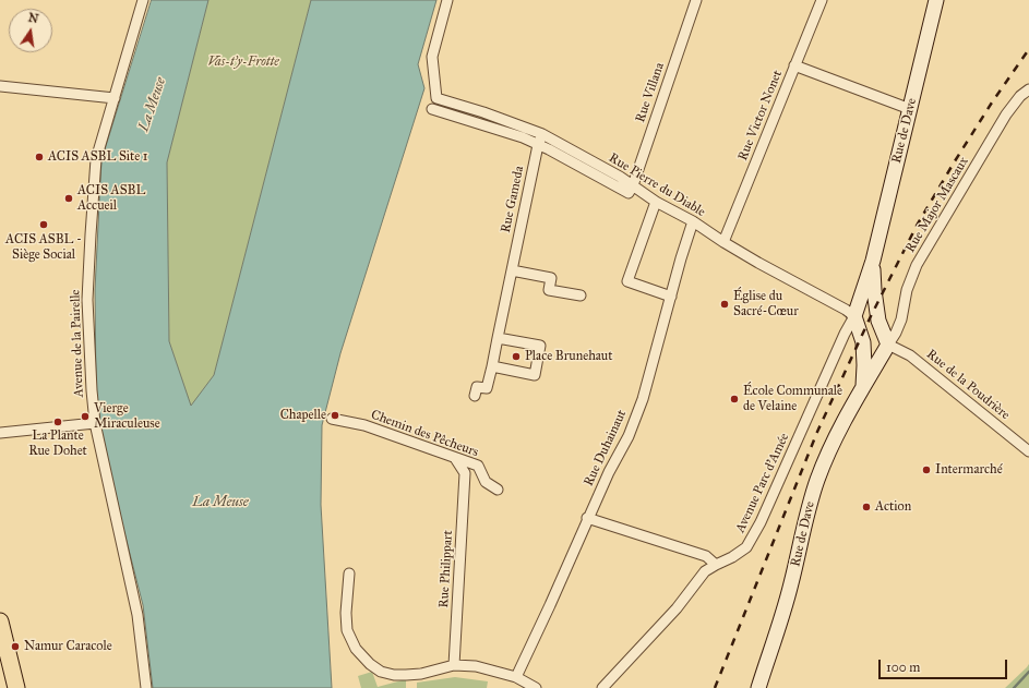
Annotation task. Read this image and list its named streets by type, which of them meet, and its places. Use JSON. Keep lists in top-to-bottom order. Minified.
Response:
{"streets":{"main road":["Rue de Dave"],"street":["Rue Villana","Rue Victor Nonet","Rue Pierre du Diable","Rue Gameda","Rue Major Mascaux","Avenue de la Pairelle","Rue de la Poudrière","Chemin des Pêcheurs","Rue Duhainaut","Avenue Parc d'Amée","Rue Philippart"]},"crossings":[["Rue Villana","Rue Pierre du Diable"],["Rue Victor Nonet","Rue Pierre du Diable"],["Rue de Dave","Rue Pierre du Diable"],["Rue de Dave","Rue Major Mascaux"],["Rue de Dave","Rue de la Poudrière"],["Rue de Dave","Avenue Parc d'Amée"],["Rue Pierre du Diable","Rue Gameda"],["Rue Pierre du Diable","Rue Duhainaut"],["Rue Pierre du Diable","Avenue Parc d'Amée"],["Rue Major Mascaux","Rue de la Poudrière"]],"water":["La Meuse"],"parks":["Vas-t'y-Frotte"],"places":["ACIS ASBL Site 1","ACIS ASBL Accueil","ACIS ASBL - Siège Social","Église du Sacré-Cœur","Place Brunehaut","École Communale de Velaine","Chapelle","Vierge Miraculeuse","La Plante Rue Dohet","Intermarché","Action","Namur Caracole"],"scale_bar":"100 m","north":"top"}
